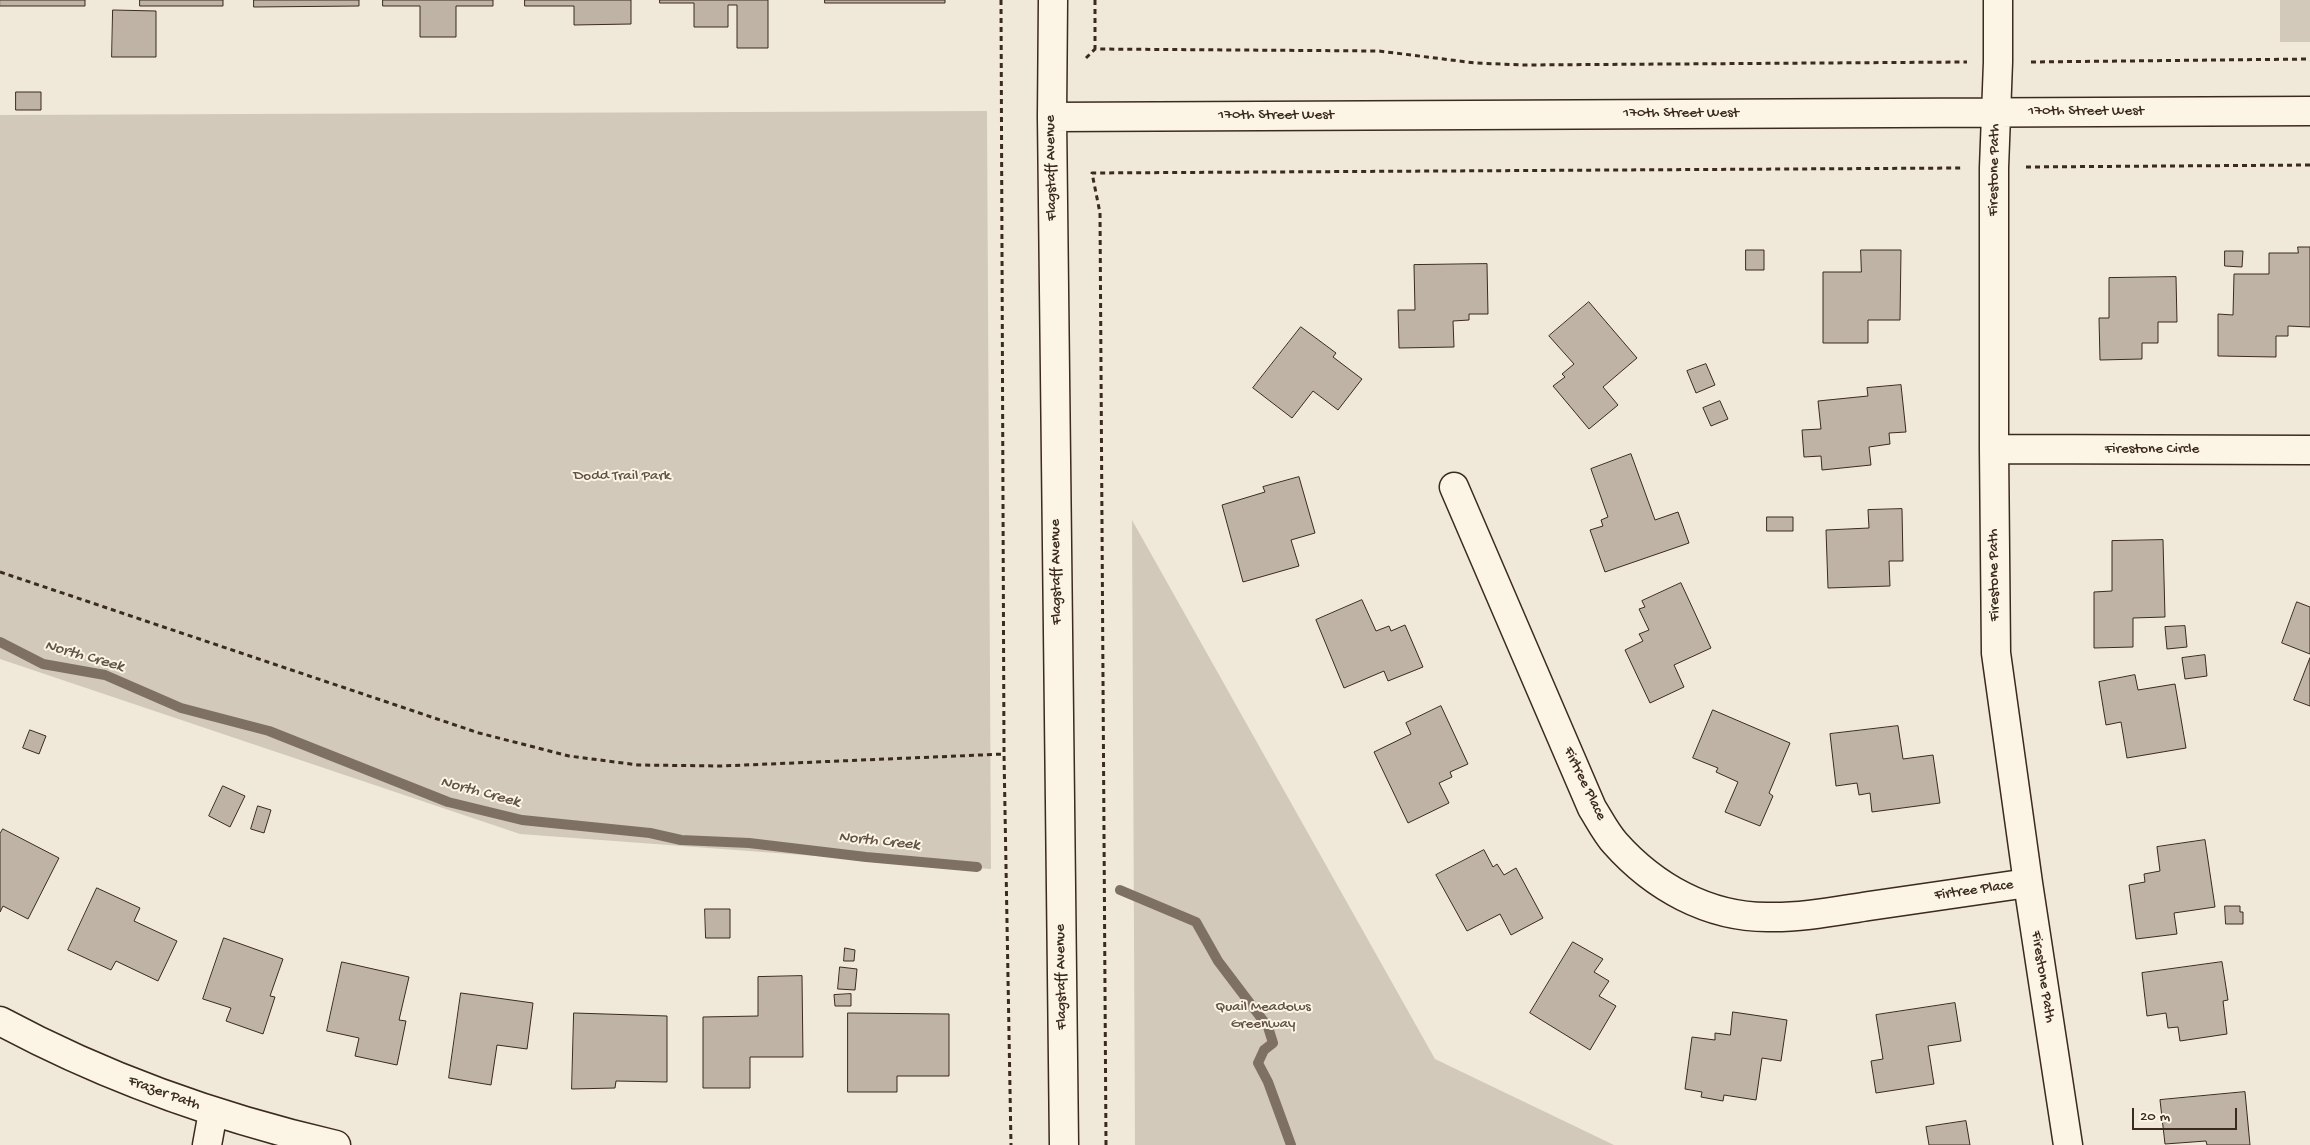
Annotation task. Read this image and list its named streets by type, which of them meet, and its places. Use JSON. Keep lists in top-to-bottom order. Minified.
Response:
{"streets":{"street":["170th Street West","Flagstaff Avenue","Firestone Path","Firestone Circle","Firtree Place","Frazer Path"]},"crossings":[["170th Street West","Flagstaff Avenue"],["170th Street West","Firestone Path"],["Firestone Path","Firestone Circle"],["Firestone Path","Firtree Place"]],"water":["North Creek"],"parks":["Dodd Trail Park","Quail Meadows Greenway"],"scale_bar":"20 m"}
